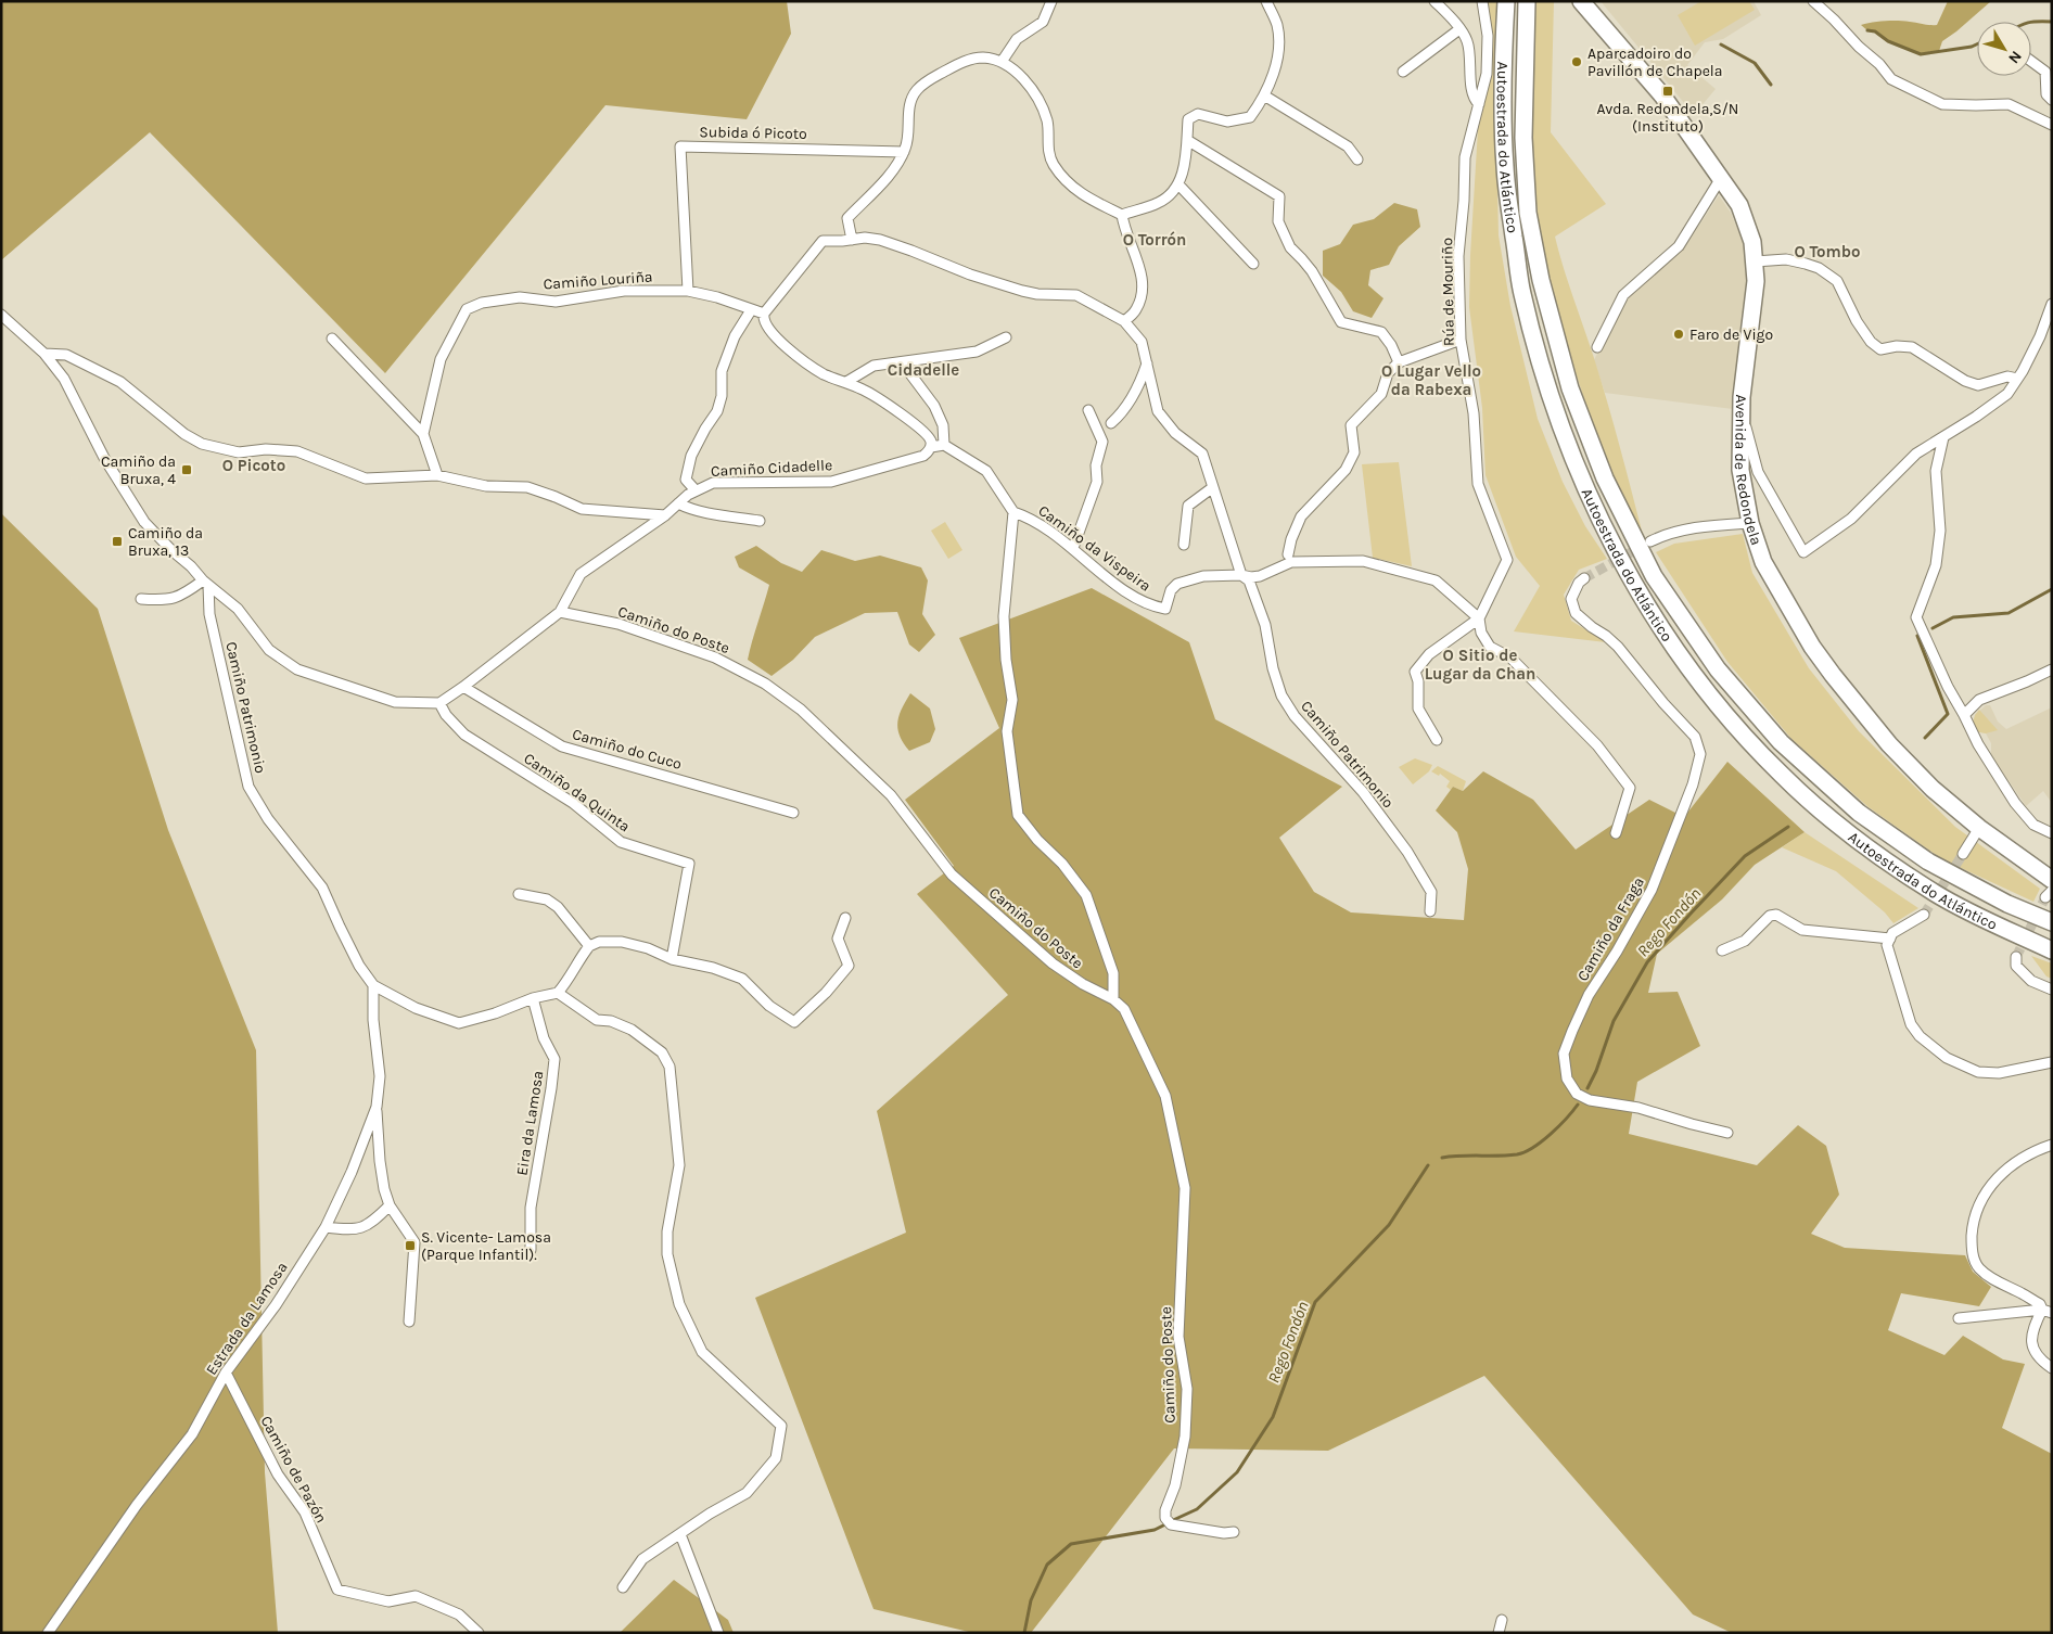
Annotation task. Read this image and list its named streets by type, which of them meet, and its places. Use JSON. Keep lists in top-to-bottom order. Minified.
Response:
{"streets":{"highway":["Autoestrada do Atlántico","Avenida de Redondela"],"street":["Subida ó Picoto","Camiño Louriña","Rúa de Mouriño","Camiño Cidadelle","Camiño da Vispeira","Camiño do Poste","Camiño Patrimonio","Camiño do Cuco","Camiño da Quinta","Camiño da Fraga","Eira da Lamosa","Estrada da Lamosa","Camiño de Pazón"]},"crossings":[["Subida ó Picoto","Camiño Louriña"],["Rúa de Mouriño","Camiño da Vispeira"],["Camiño Cidadelle","Camiño do Poste"],["Camiño Cidadelle","Camiño do Cuco"],["Camiño Cidadelle","Camiño da Quinta"],["Camiño da Vispeira","Camiño Patrimonio"],["Camiño Patrimonio","Eira da Lamosa"],["Camiño Patrimonio","Estrada da Lamosa"],["Estrada da Lamosa","Camiño de Pazón"]],"districts":["O Torrón","O Tombo","Cidadelle","O Lugar Vello da Rabexa","O Picoto","O Sitio de Lugar da Chan"],"water":["Rego Fondón"],"places":{"other":["Aparcadoiro do Pavillón de Chapela","Faro de Vigo"],"transit":["Avda. Redondela,S/N (Instituto)","Camiño da Bruxa, 4","Camiño da Bruxa, 13","S. Vicente- Lamosa (Parque Infantil)."]},"north":"bottom right"}
